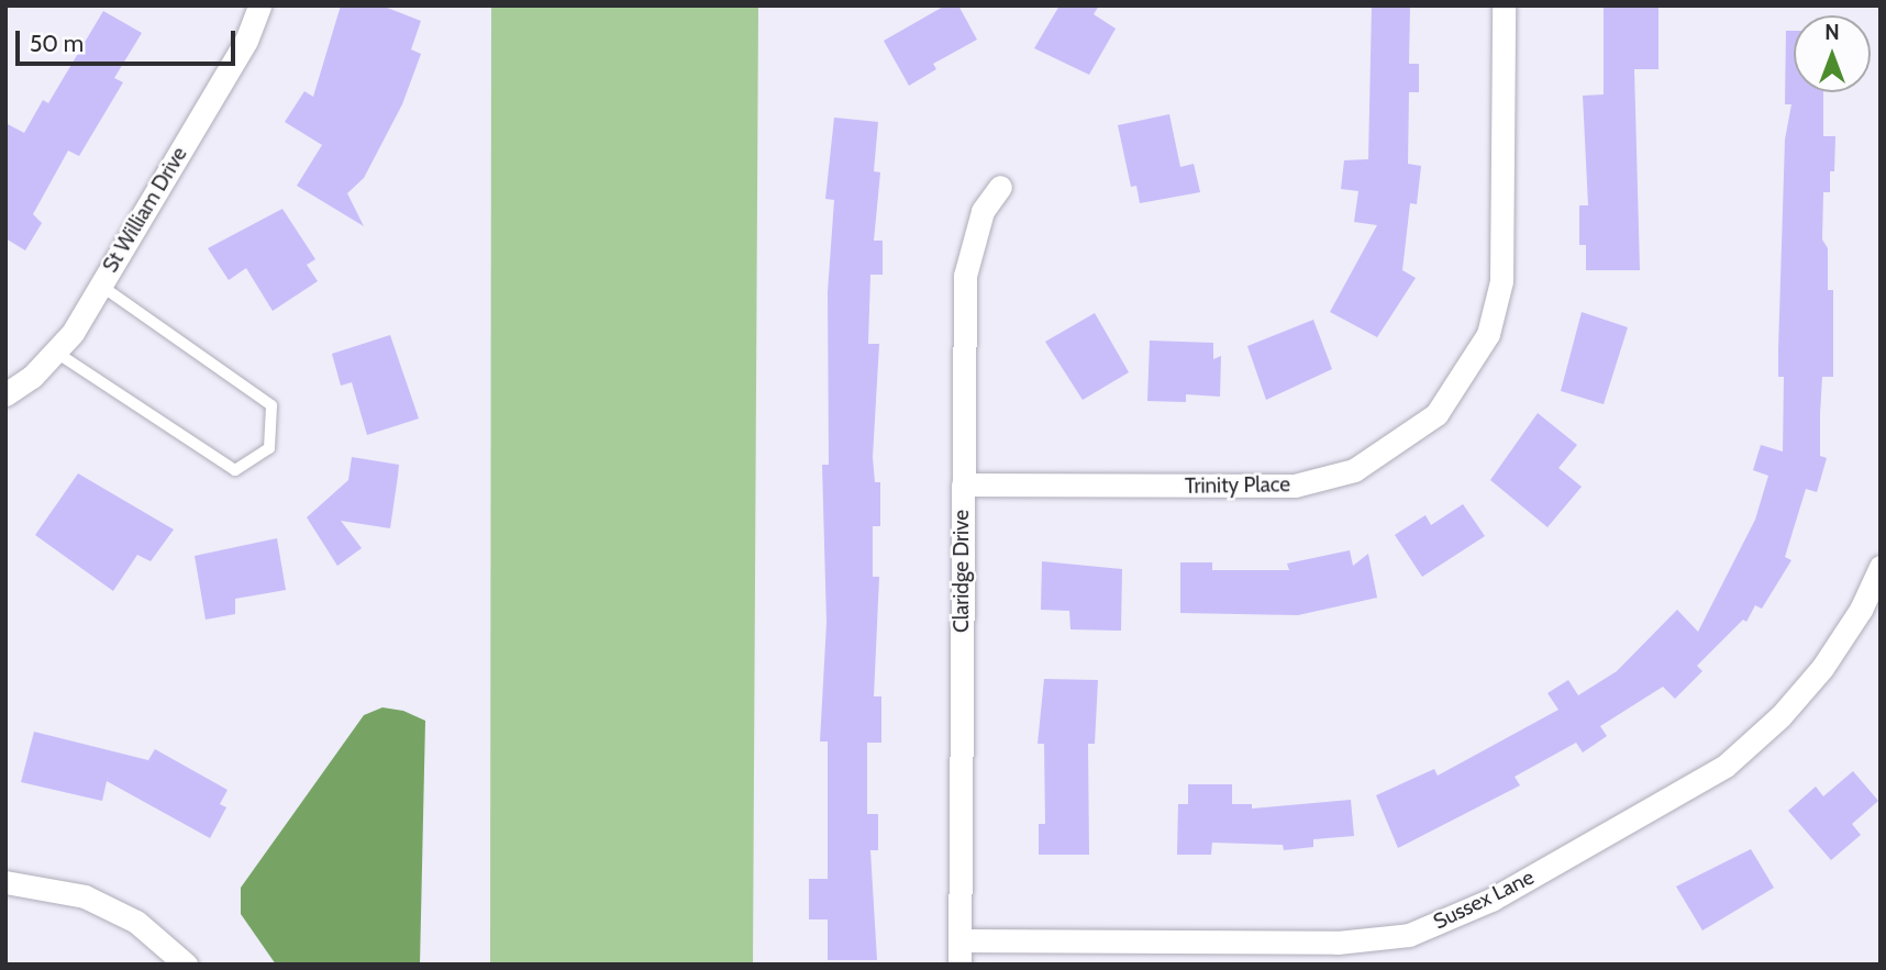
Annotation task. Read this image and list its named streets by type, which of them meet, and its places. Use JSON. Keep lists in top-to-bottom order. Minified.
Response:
{"streets":{"street":["St William Drive","Trinity Place","Claridge Drive","Sussex Lane"]},"crossings":[["Trinity Place","Claridge Drive"],["Claridge Drive","Sussex Lane"]],"scale_bar":"50 m","north":"top"}
